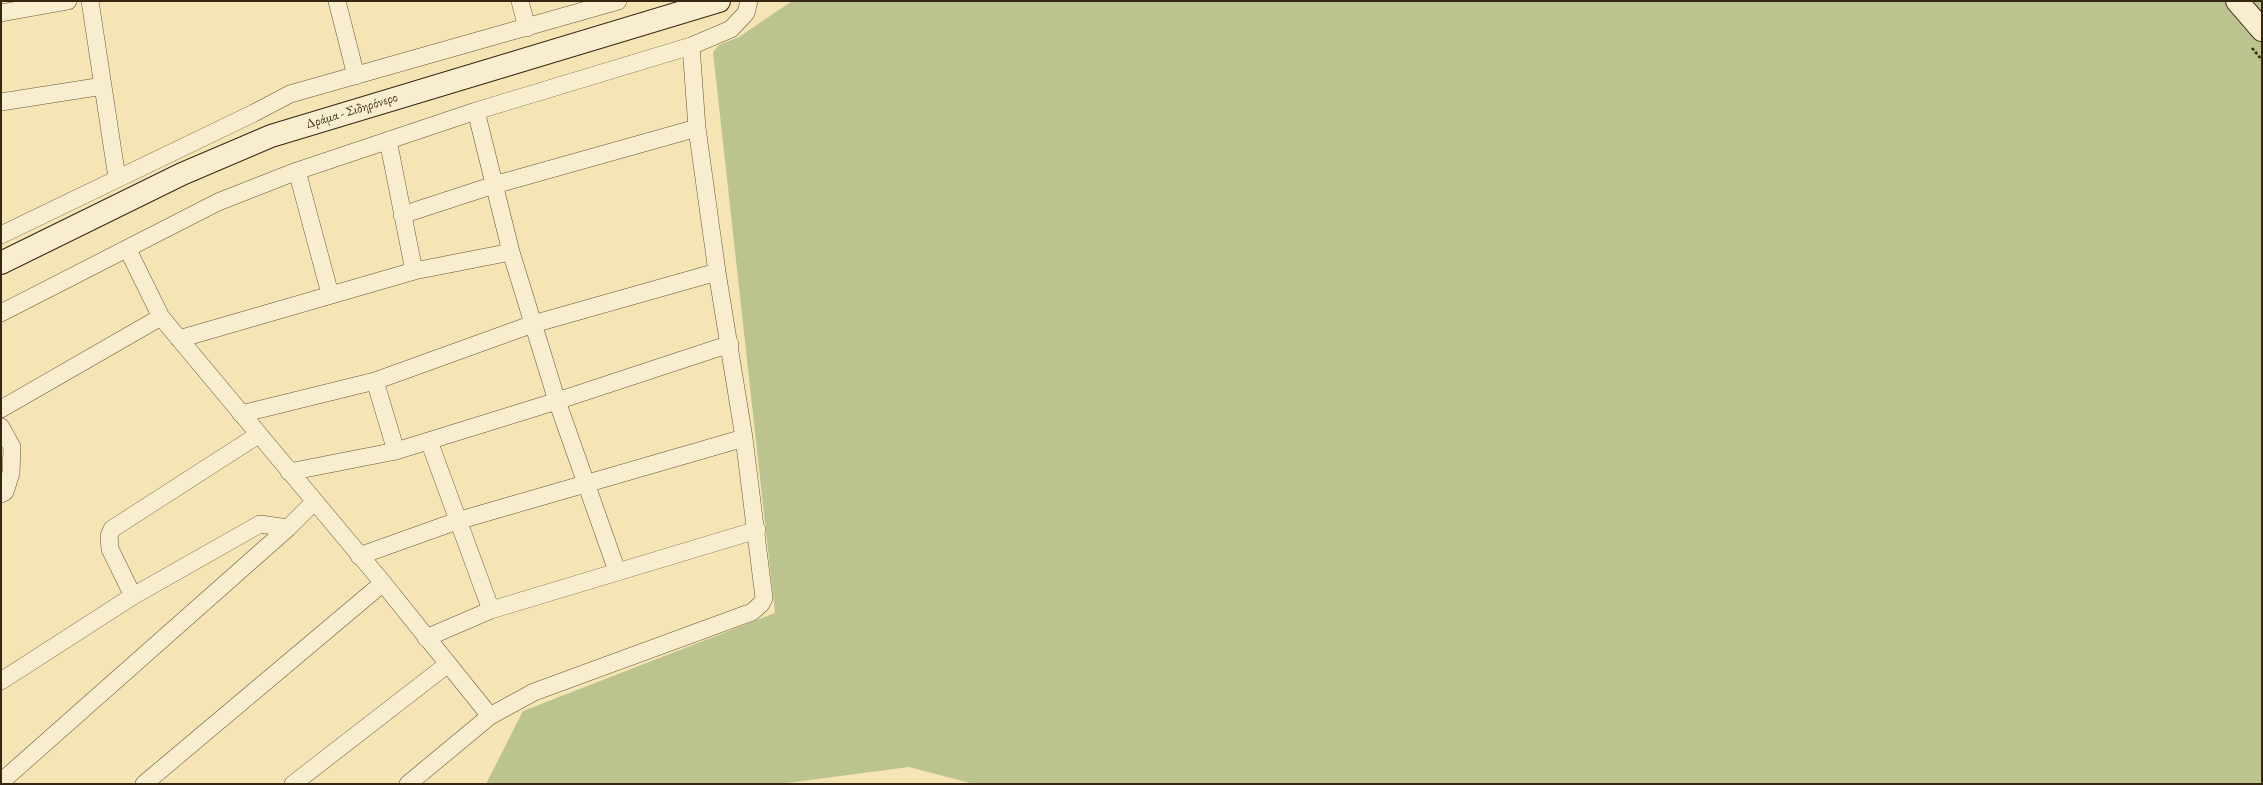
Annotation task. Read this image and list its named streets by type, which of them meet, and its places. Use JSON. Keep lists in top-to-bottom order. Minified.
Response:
{"streets":{"street":["Δράμα - Σιδηρόνερο"]}}
